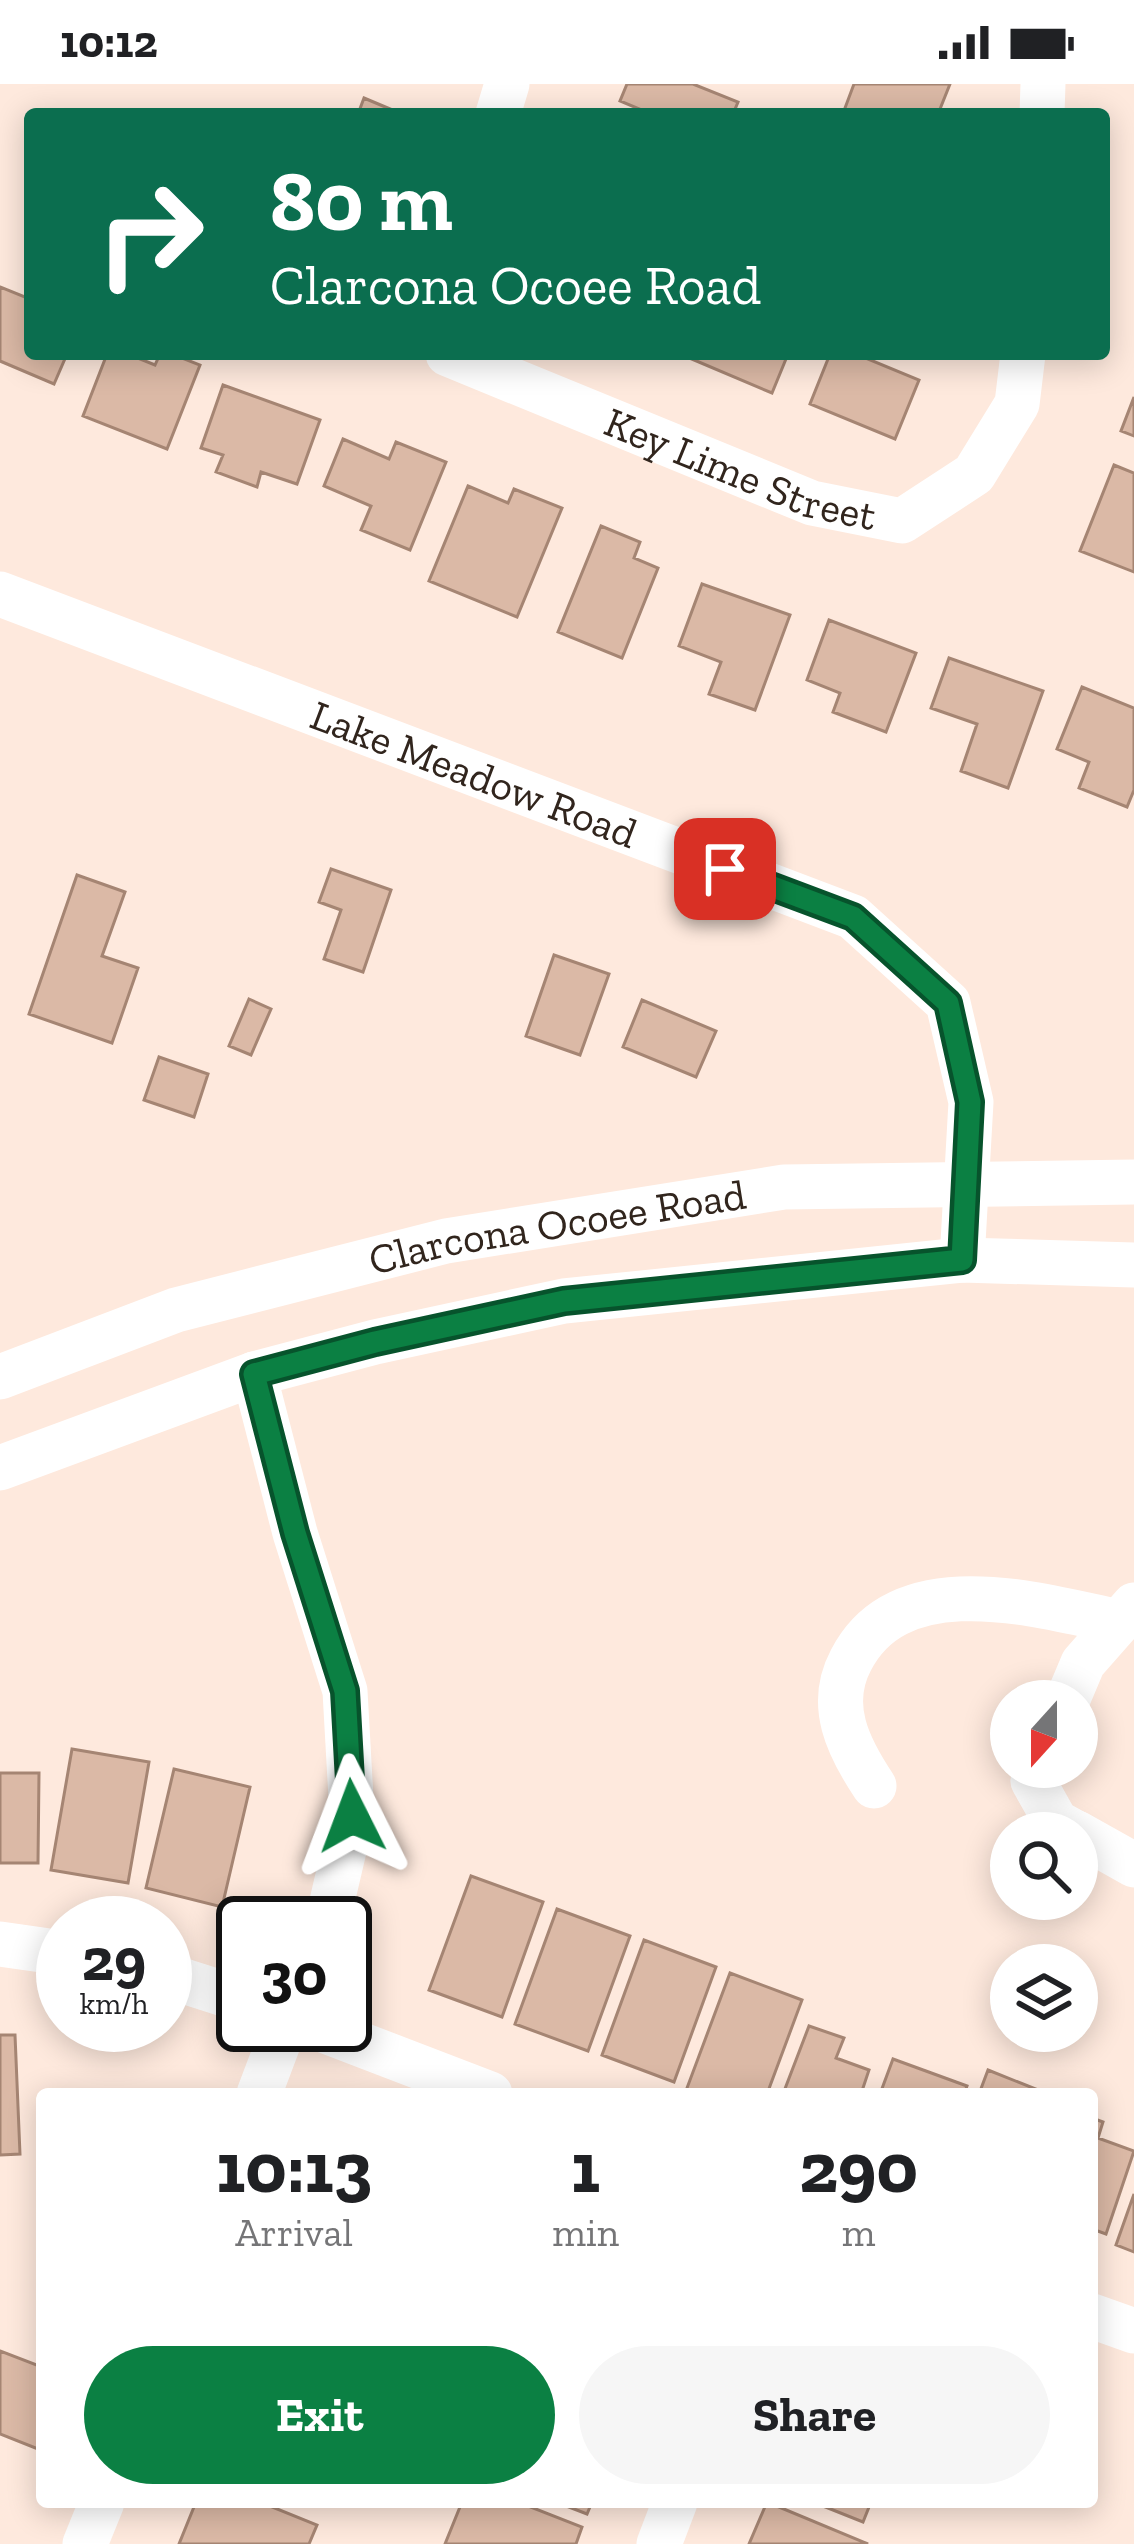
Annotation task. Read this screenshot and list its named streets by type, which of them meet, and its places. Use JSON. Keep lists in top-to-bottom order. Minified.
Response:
{"streets":{"street":["Key Lime Street","Lake Meadow Road","Clarcona Ocoee Road"]},"crossings":[["Lake Meadow Road","Clarcona Ocoee Road"]],"north":"bottom","page":{"status":"10:12","turn":["80 m","Clarcona Ocoee Road"],"speed":"29 km/h","limit":"30","eta":["10:13","Arrival","1","min","290","m"],"buttons":["Exit","Share"]}}
